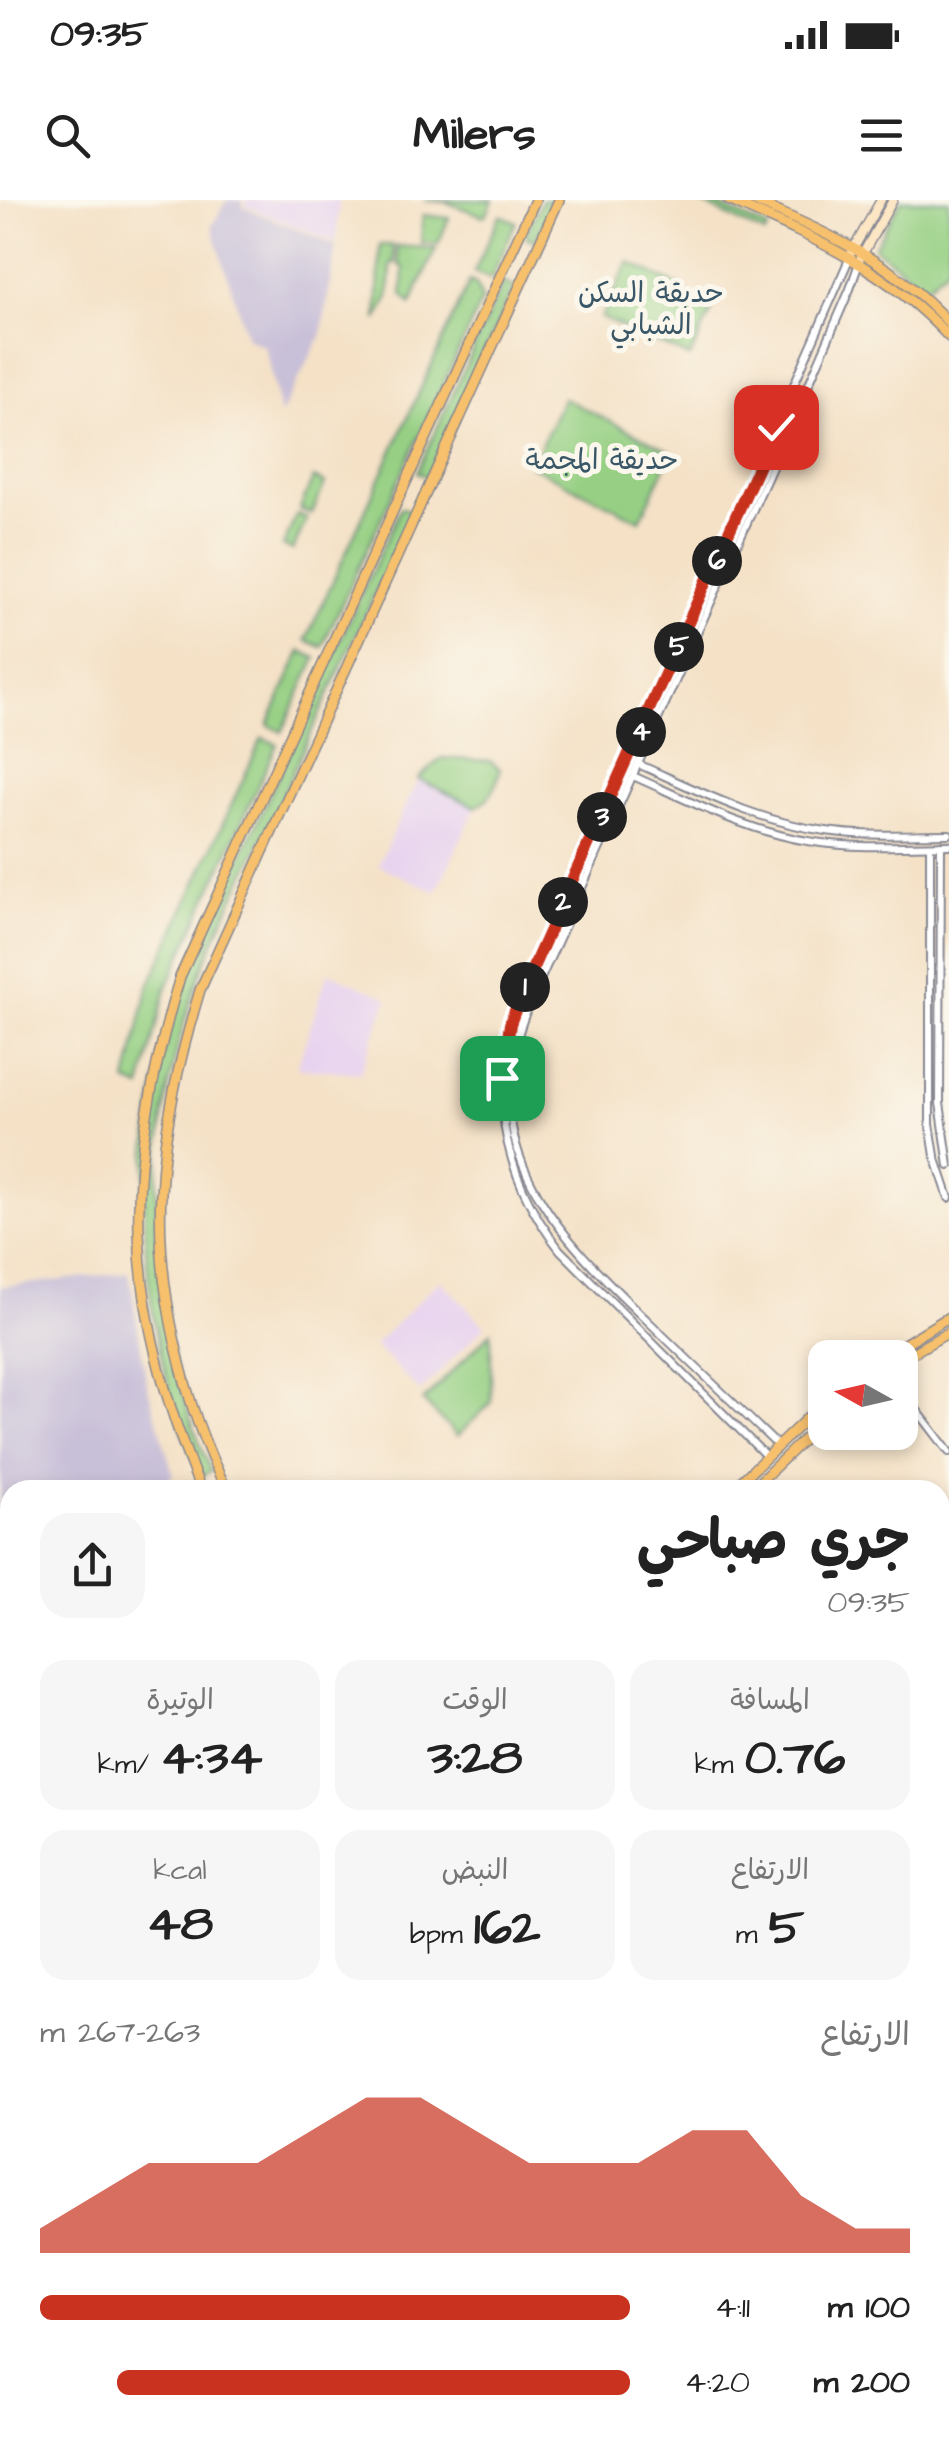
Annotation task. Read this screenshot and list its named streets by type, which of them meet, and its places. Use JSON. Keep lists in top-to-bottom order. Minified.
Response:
{"parks":["حدبقة السكن الشبابي","حديقة المجمة"],"north":"left","page":{"status":"09:35","header":"Milers","pins":["6","5","4","3","2","1"],"heading":["جري صباحي","09:35"],"stats":[["المسافة","0.76 km"],["الوقت","3:28"],["الوتيرة","4:34 /km"],["الارتفاع","5 m"],["النبض","162 bpm"],["kcal","48"]],"chart":["الارتفاع","263–267 m"],"list":[{"name":"100 m","note":"4:11"},{"name":"200 m","note":"4:20"}]}}
